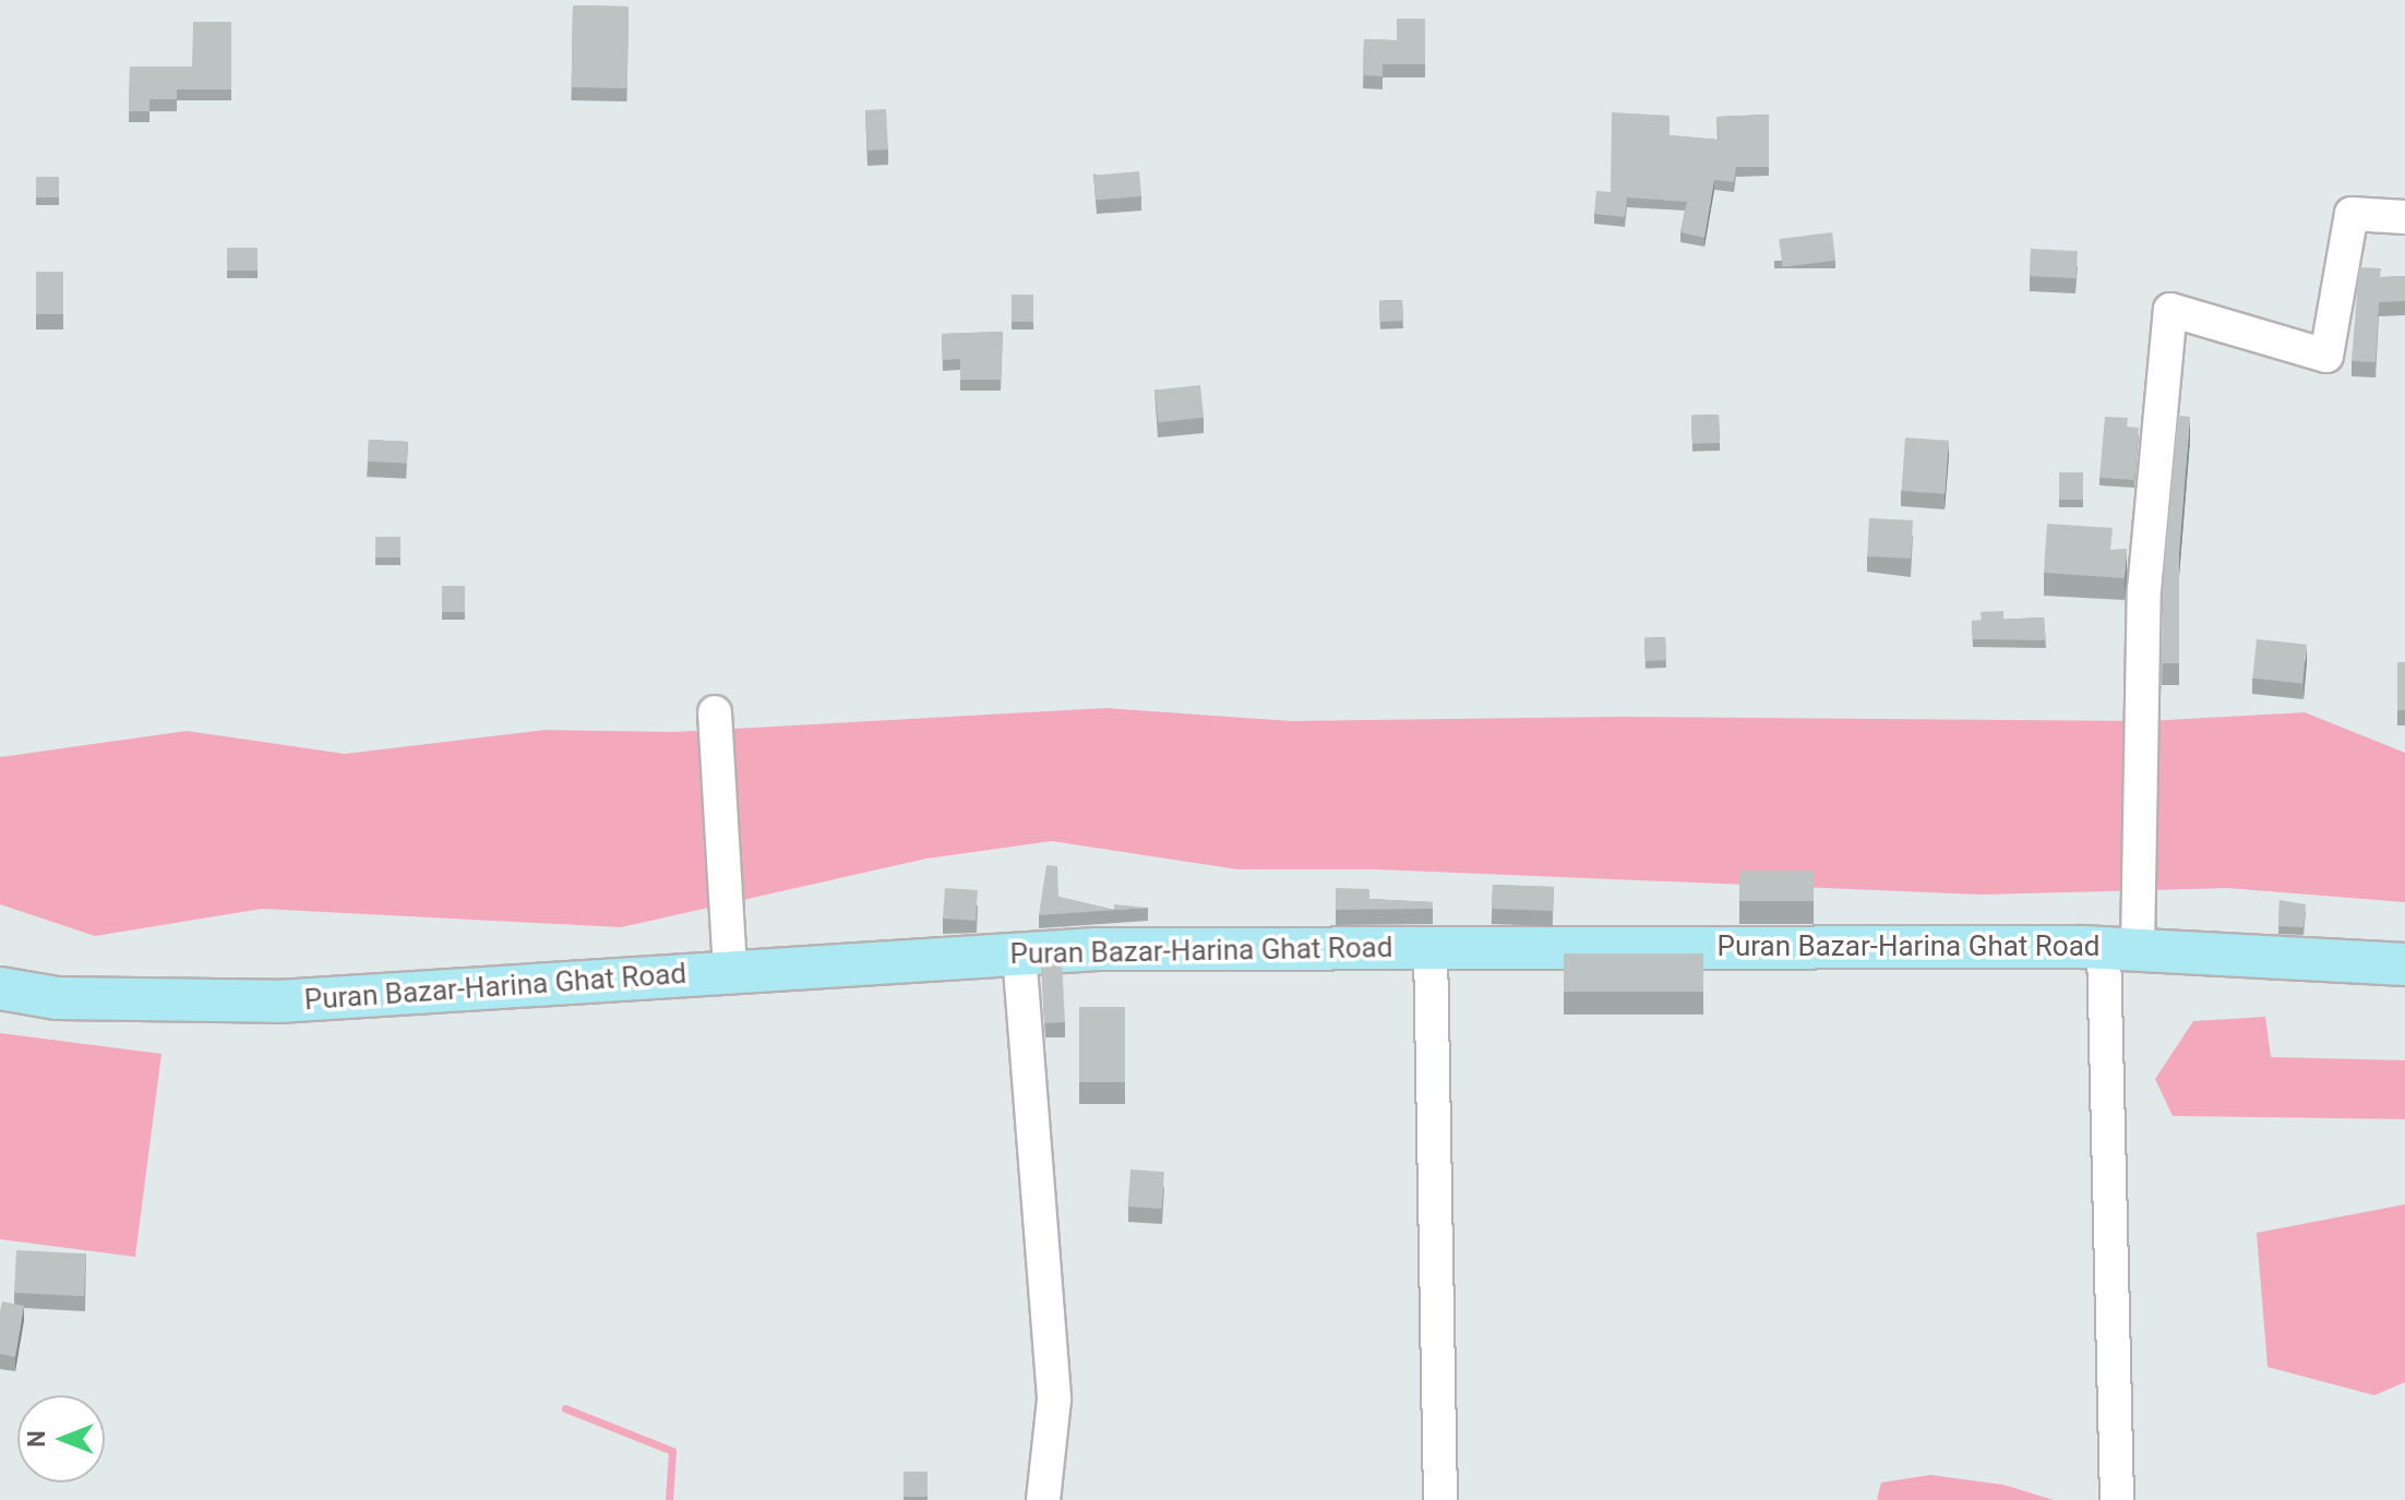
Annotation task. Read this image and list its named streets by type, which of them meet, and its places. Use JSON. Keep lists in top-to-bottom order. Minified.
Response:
{"streets":{"main road":["Puran Bazar-Harina Ghat Road"]},"north":"left"}
